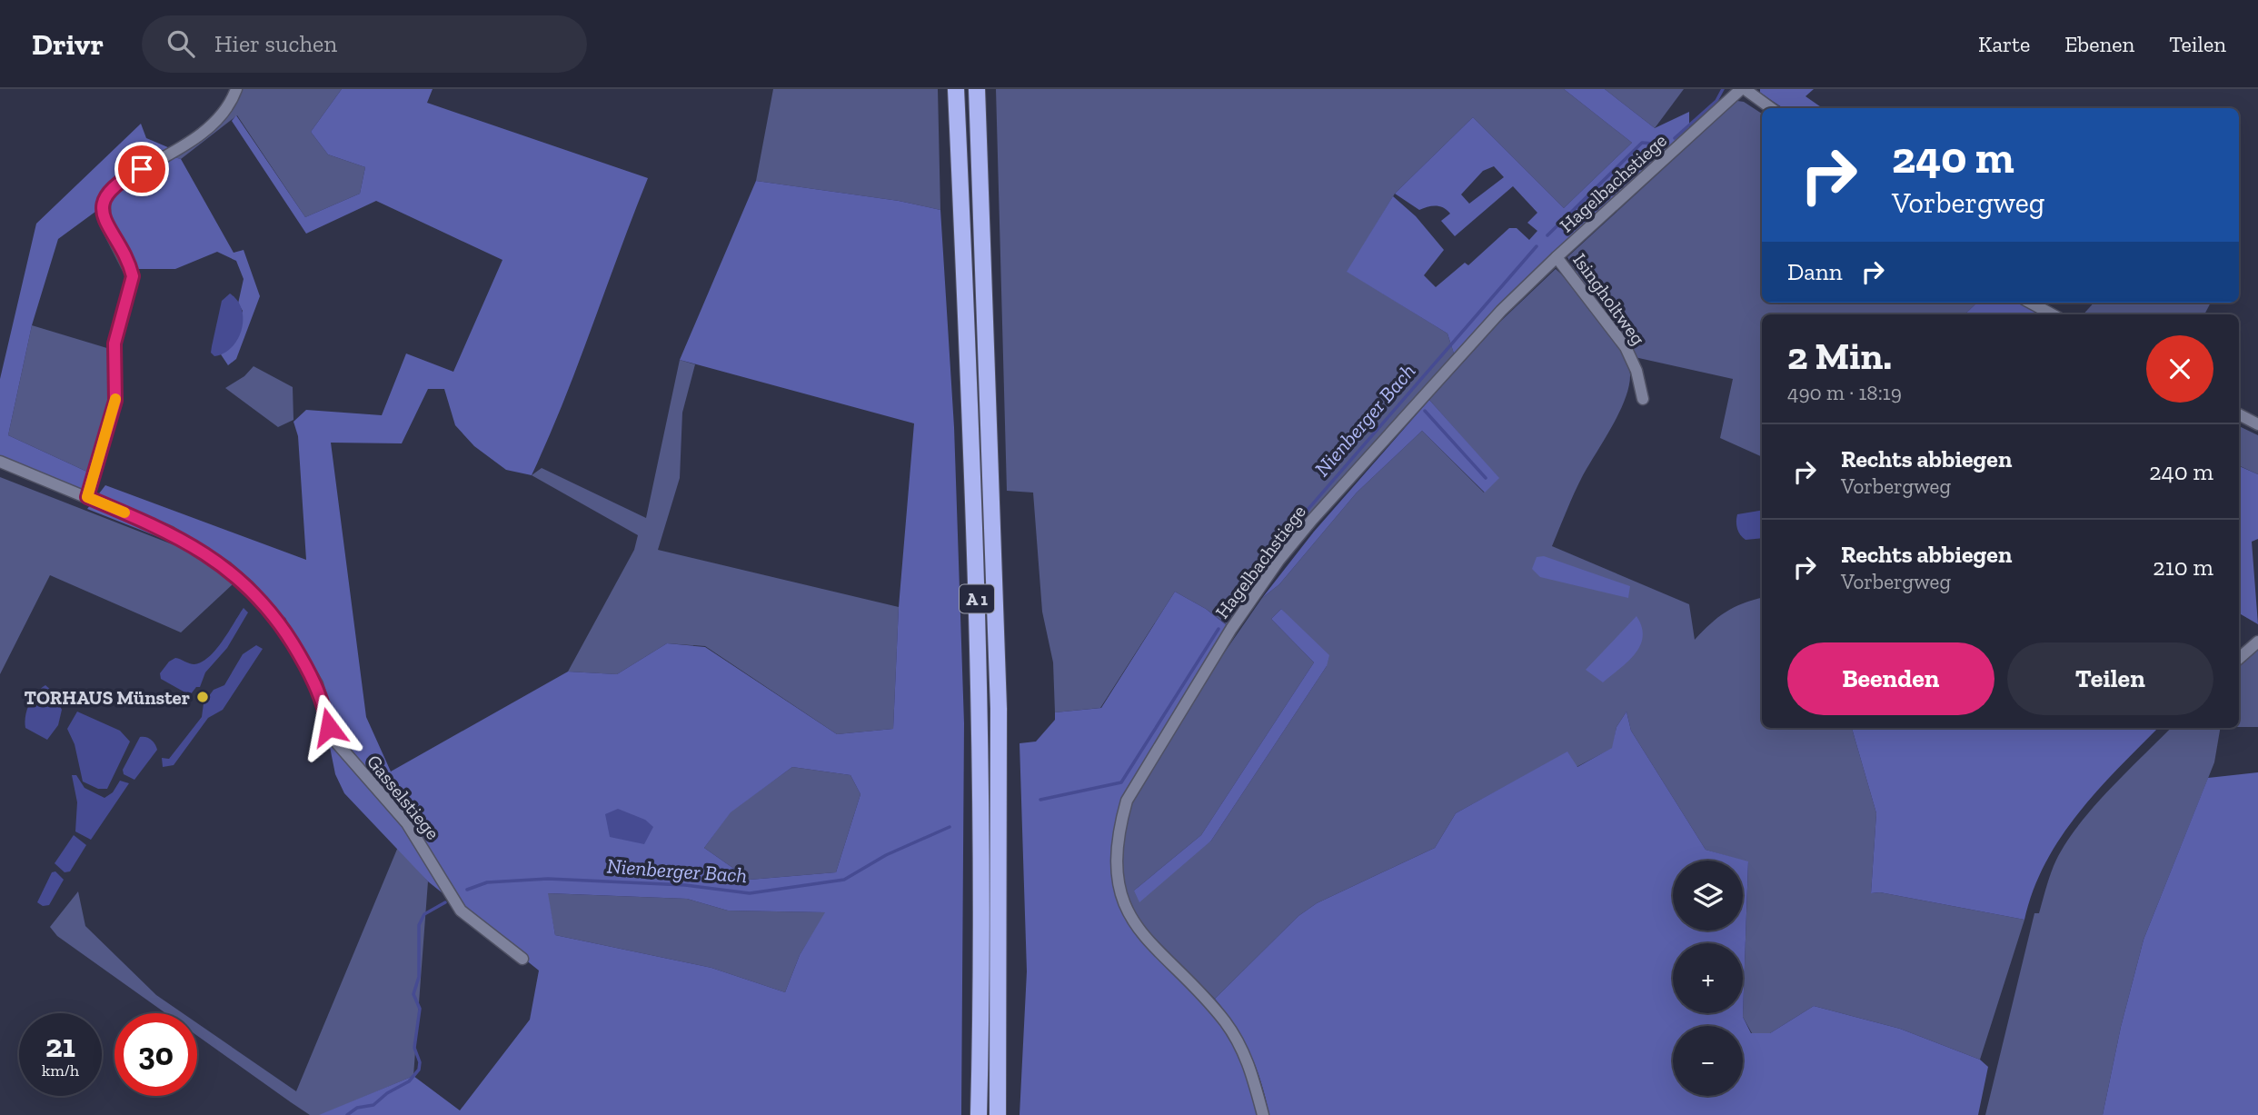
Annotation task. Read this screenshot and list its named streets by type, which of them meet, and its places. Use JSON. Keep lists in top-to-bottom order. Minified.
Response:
{"streets":{"highway":["A 1"],"street":["Hagelbachstiege","Isingholtweg","Gasselstiege"]},"crossings":[["Hagelbachstiege","Isingholtweg"]],"water":["Nienberger Bach"],"places":["TORHAUS Münster"],"page":{"header":"Drivr","search":"Hier suchen","nav":["Karte","Ebenen","Teilen"],"turn":["240 m","Vorbergweg"],"then":"Dann","heading":["2 Min.","490 m · 18:19"],"list":[{"name":"Rechts abbiegen","note":"Vorbergweg","value":"240 m"},{"name":"Rechts abbiegen","note":"Vorbergweg","value":"210 m"}],"buttons":["Beenden","Teilen"],"map_buttons":["+","−"],"speed":"21 km/h","limit":"30"}}
